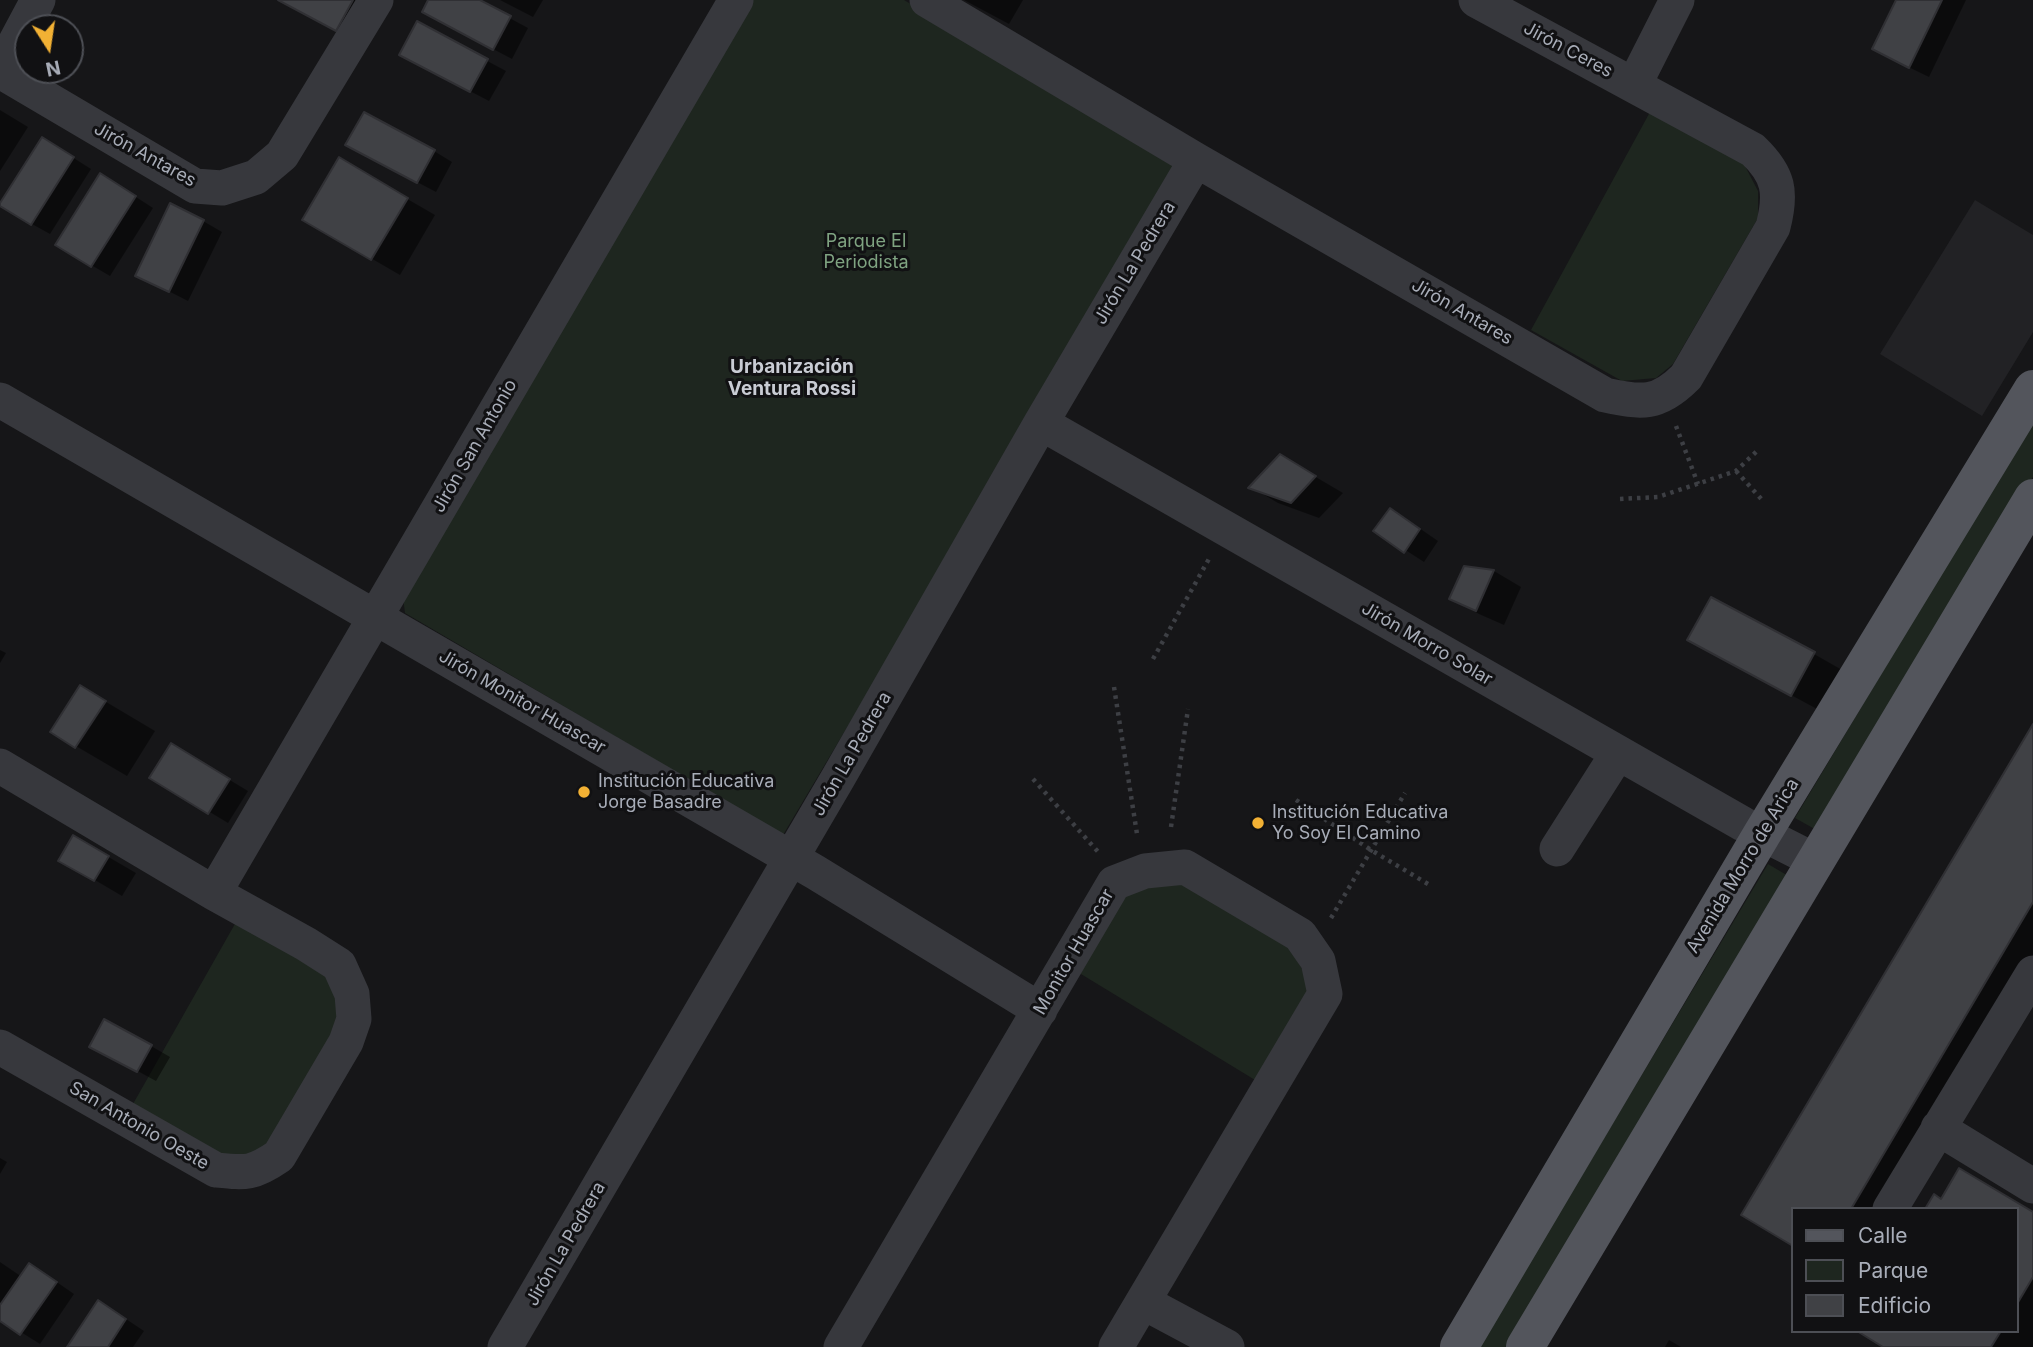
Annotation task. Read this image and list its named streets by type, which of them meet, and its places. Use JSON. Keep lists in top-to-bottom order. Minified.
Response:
{"streets":{"main road":["Avenida Morro de Arica"],"street":["Jirón Ceres","Jirón Antares","Jirón La Pedrera","Jirón San Antonio","Jirón Morro Solar","Jirón Monitor Huascar","Monitor Huascar","San Antonio Oeste"]},"crossings":[["Jirón Antares","Jirón La Pedrera"],["Jirón La Pedrera","Jirón Morro Solar"],["Jirón La Pedrera","Jirón Monitor Huascar"],["Jirón San Antonio","Jirón Monitor Huascar"],["Jirón San Antonio","San Antonio Oeste"],["Jirón Morro Solar","Avenida Morro de Arica"],["Jirón Monitor Huascar","Monitor Huascar"]],"districts":["Urbanización Ventura Rossi"],"parks":["Parque El Periodista"],"places":["Institución Educativa Jorge Basadre","Institución Educativa Yo Soy El Camino"],"legend":["Calle","Parque","Edificio"],"north":"bottom"}
